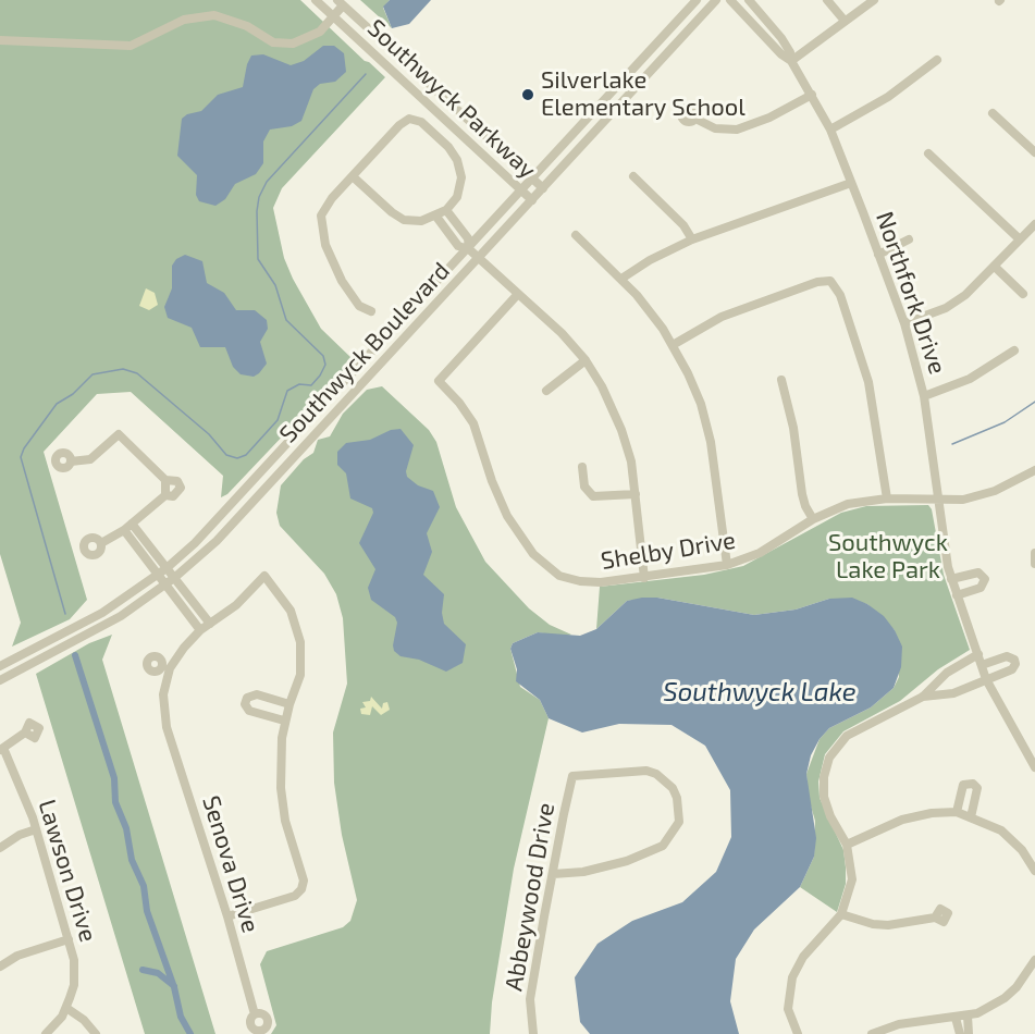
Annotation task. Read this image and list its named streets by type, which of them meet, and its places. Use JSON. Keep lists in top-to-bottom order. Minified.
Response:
{"streets":{"street":["Southwyck Parkway","Northfork Drive","Southwyck Boulevard","Shelby Drive","Senova Drive","Lawson Drive","Abbeywood Drive"]},"crossings":[["Southwyck Parkway","Southwyck Boulevard"],["Northfork Drive","Shelby Drive"]],"water":["Southwyck Lake"],"parks":["Southwyck Lake Park"],"places":["Silverlake Elementary School"]}
